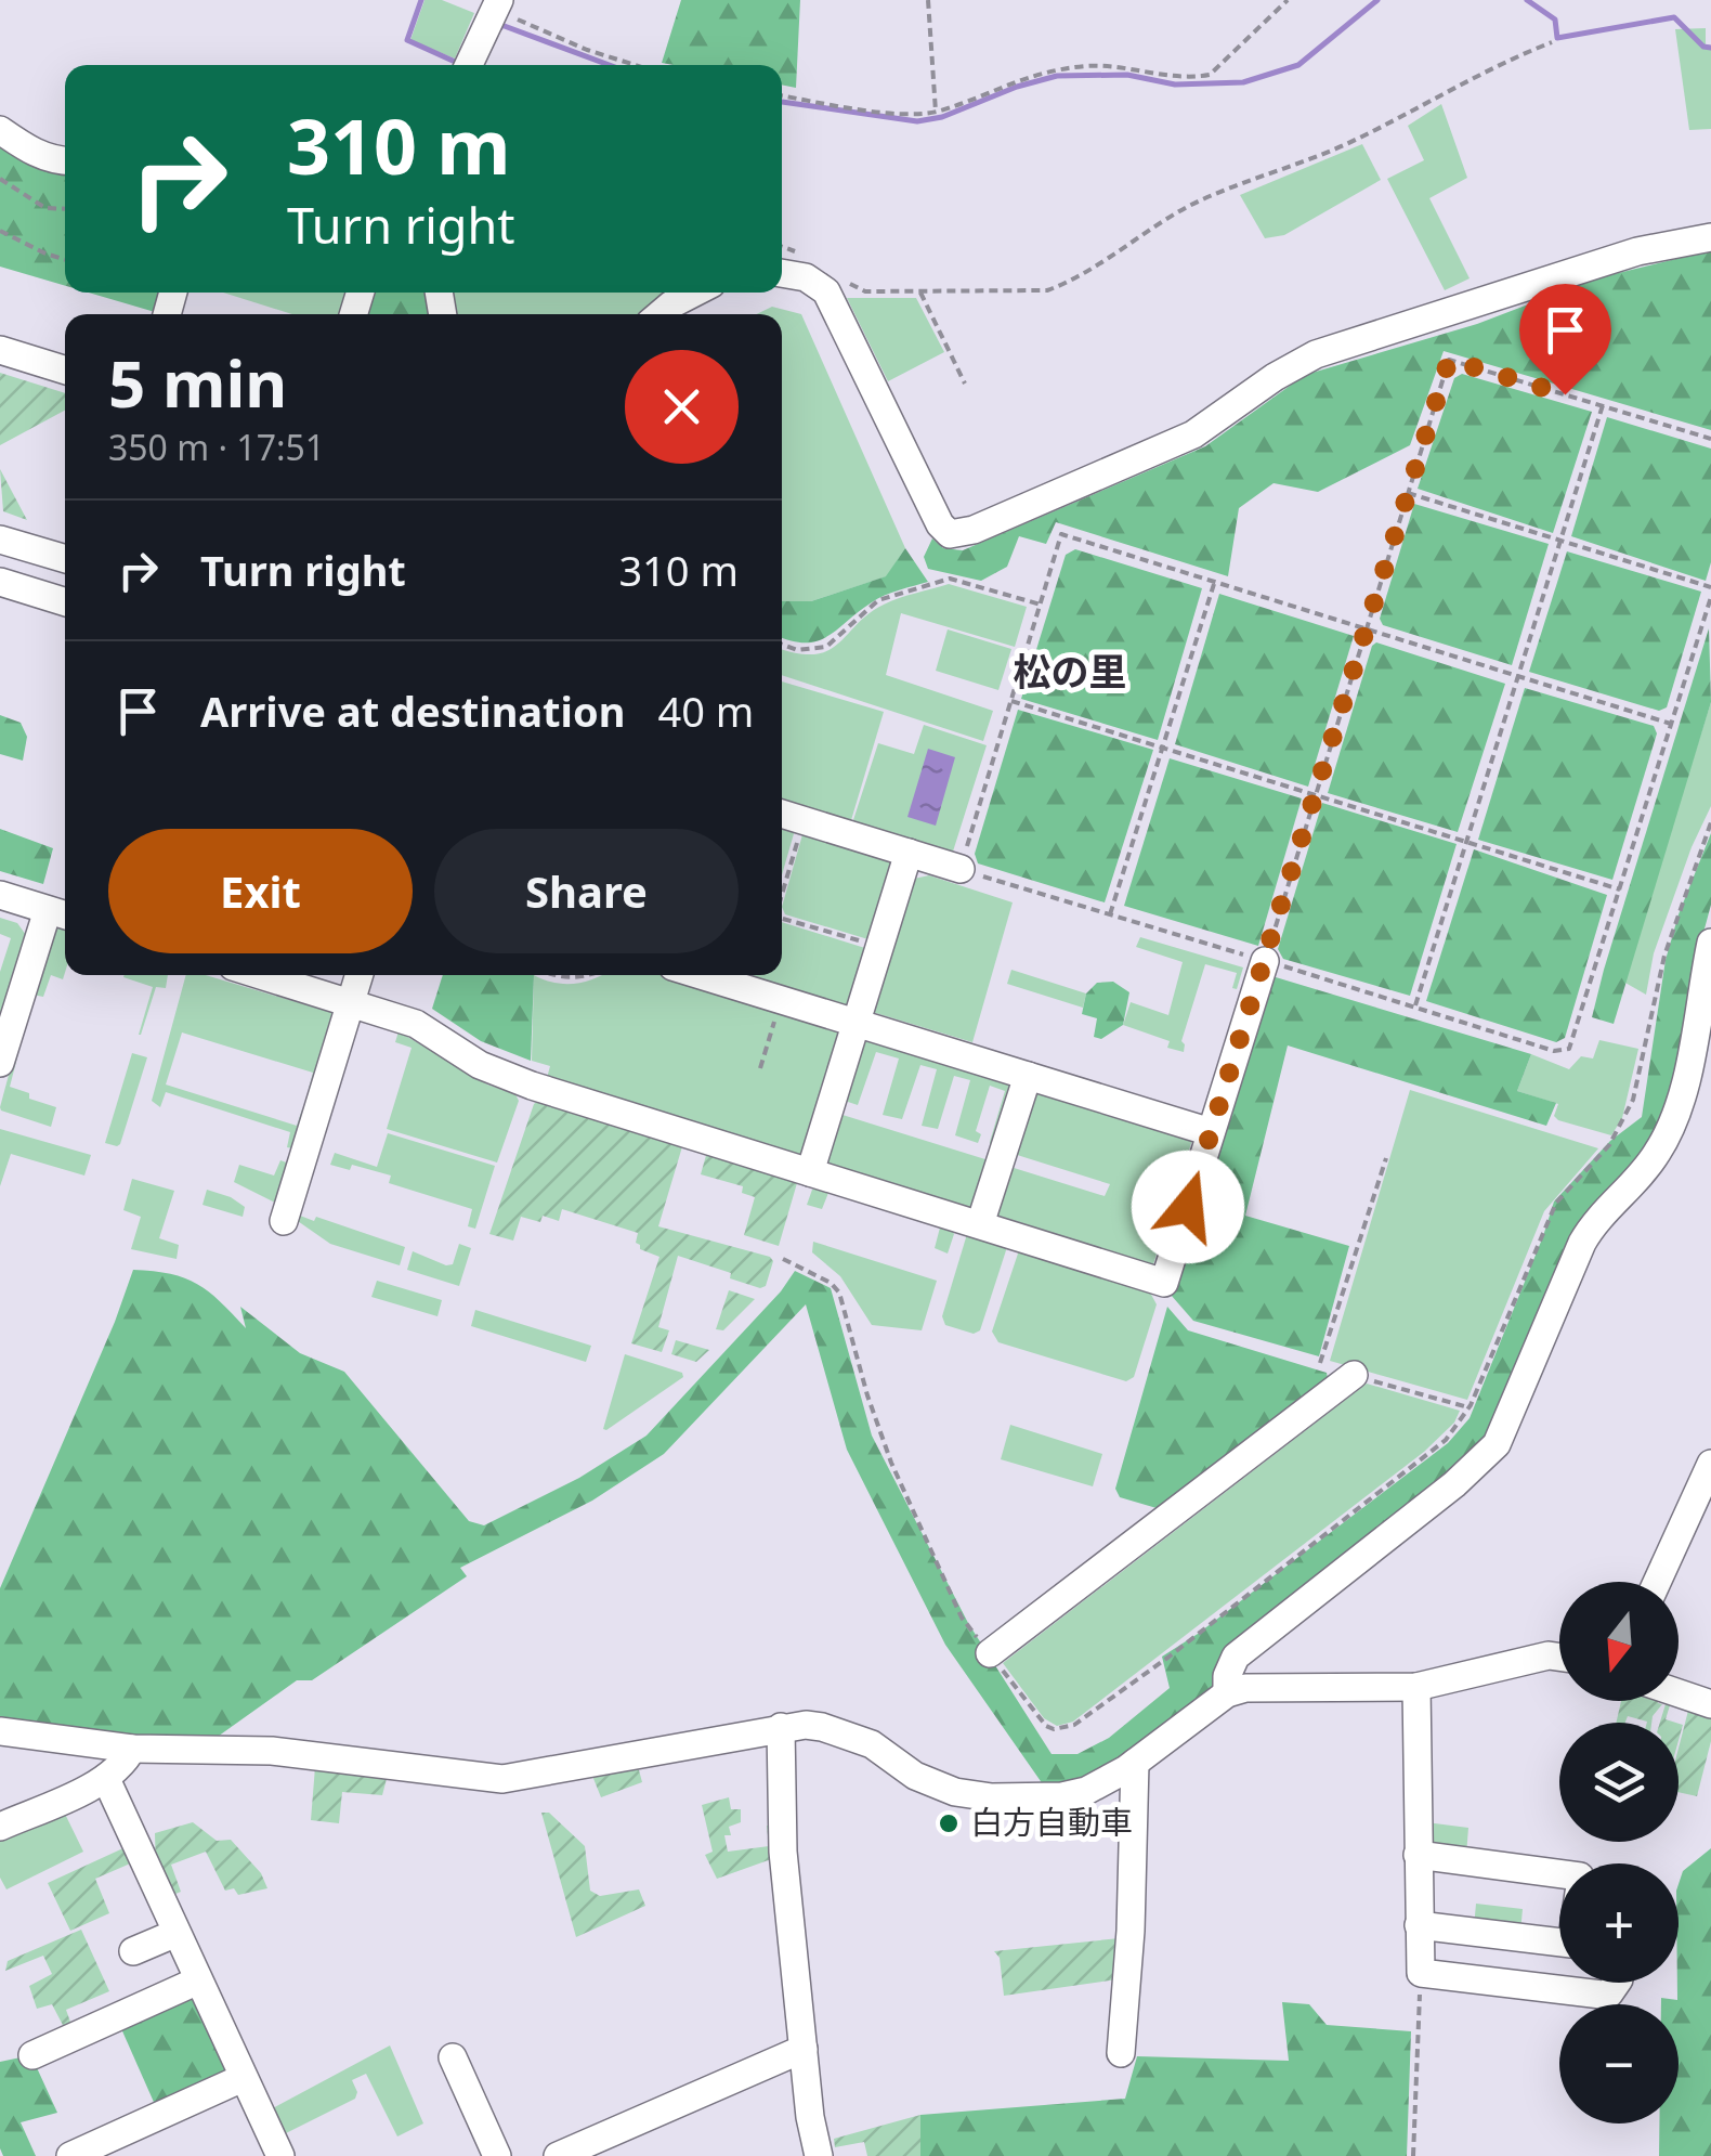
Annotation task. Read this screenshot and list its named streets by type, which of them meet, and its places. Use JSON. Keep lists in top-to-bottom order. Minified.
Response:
{"districts":["松の里"],"places":["白方自動車"],"north":"bottom","page":{"turn":["310 m","Turn right"],"heading":["5 min","350 m · 17:51"],"list":[{"name":"Turn right","value":"310 m"},{"name":"Arrive at destination","value":"40 m"}],"buttons":["Exit","Share"],"map_buttons":["+","−"]}}
